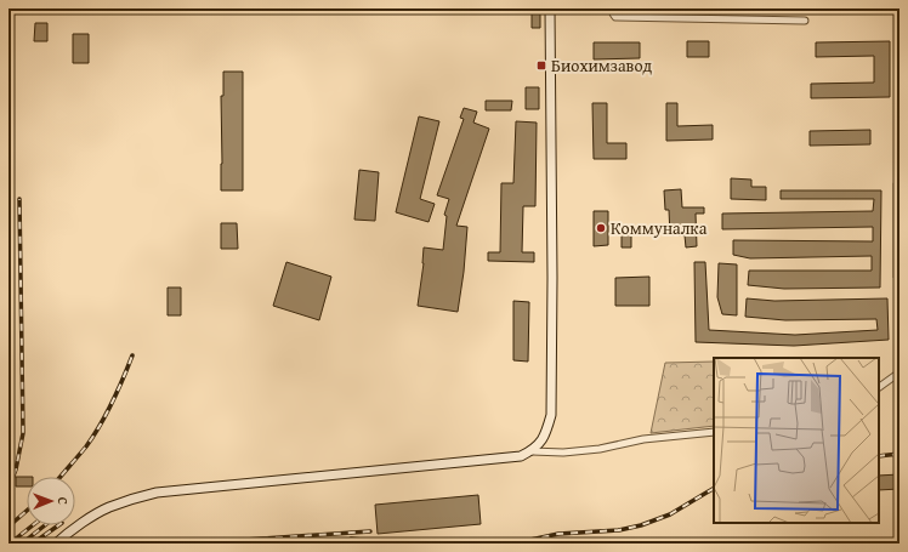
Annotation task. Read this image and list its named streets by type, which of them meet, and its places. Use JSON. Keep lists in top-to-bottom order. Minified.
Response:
{"places":{"transit":["Биохимзавод"],"other":["Коммуналка"]},"north":"right"}
